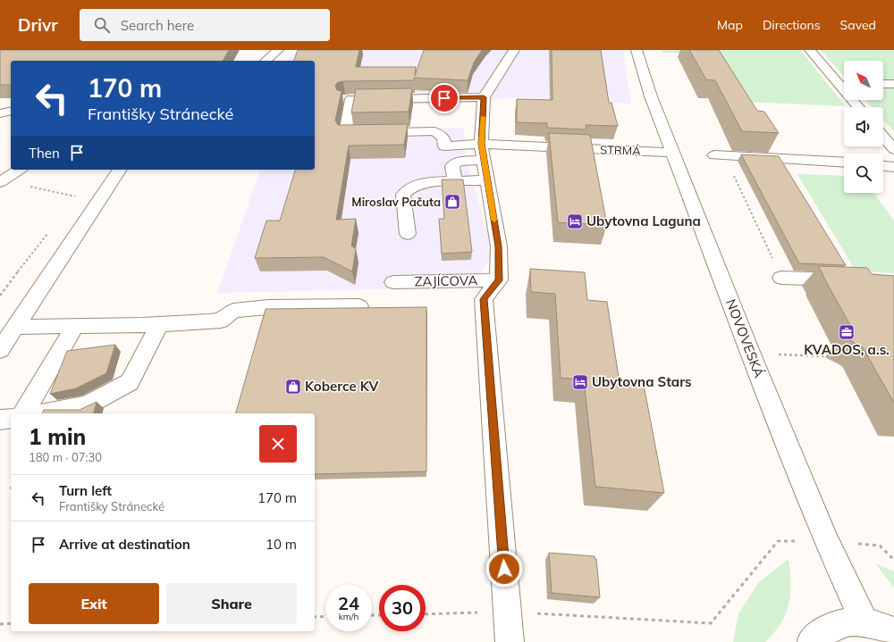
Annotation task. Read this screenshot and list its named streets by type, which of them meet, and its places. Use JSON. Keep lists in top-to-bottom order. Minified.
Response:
{"streets":{"street":["STRMÁ","ZAJÍCOVA","NOVOVESKÁ"]},"crossings":[["STRMÁ","NOVOVESKÁ"]],"places":{"shop":["Miroslav Pačuta","Koberce KV"],"hotel":["Ubytovna Laguna","Ubytovna Stars"],"office":["KVADOS, a.s."]},"north":"top left","page":{"header":"Drivr","search":"Search here","nav":["Map","Directions","Saved"],"turn":["170 m","Františky Stránecké"],"then":"Then","heading":["1 min","180 m · 07:30"],"list":[{"name":"Turn left","note":"Františky Stránecké","value":"170 m"},{"name":"Arrive at destination","value":"10 m"}],"buttons":["Exit","Share"],"speed":"24 km/h","limit":"30"}}
